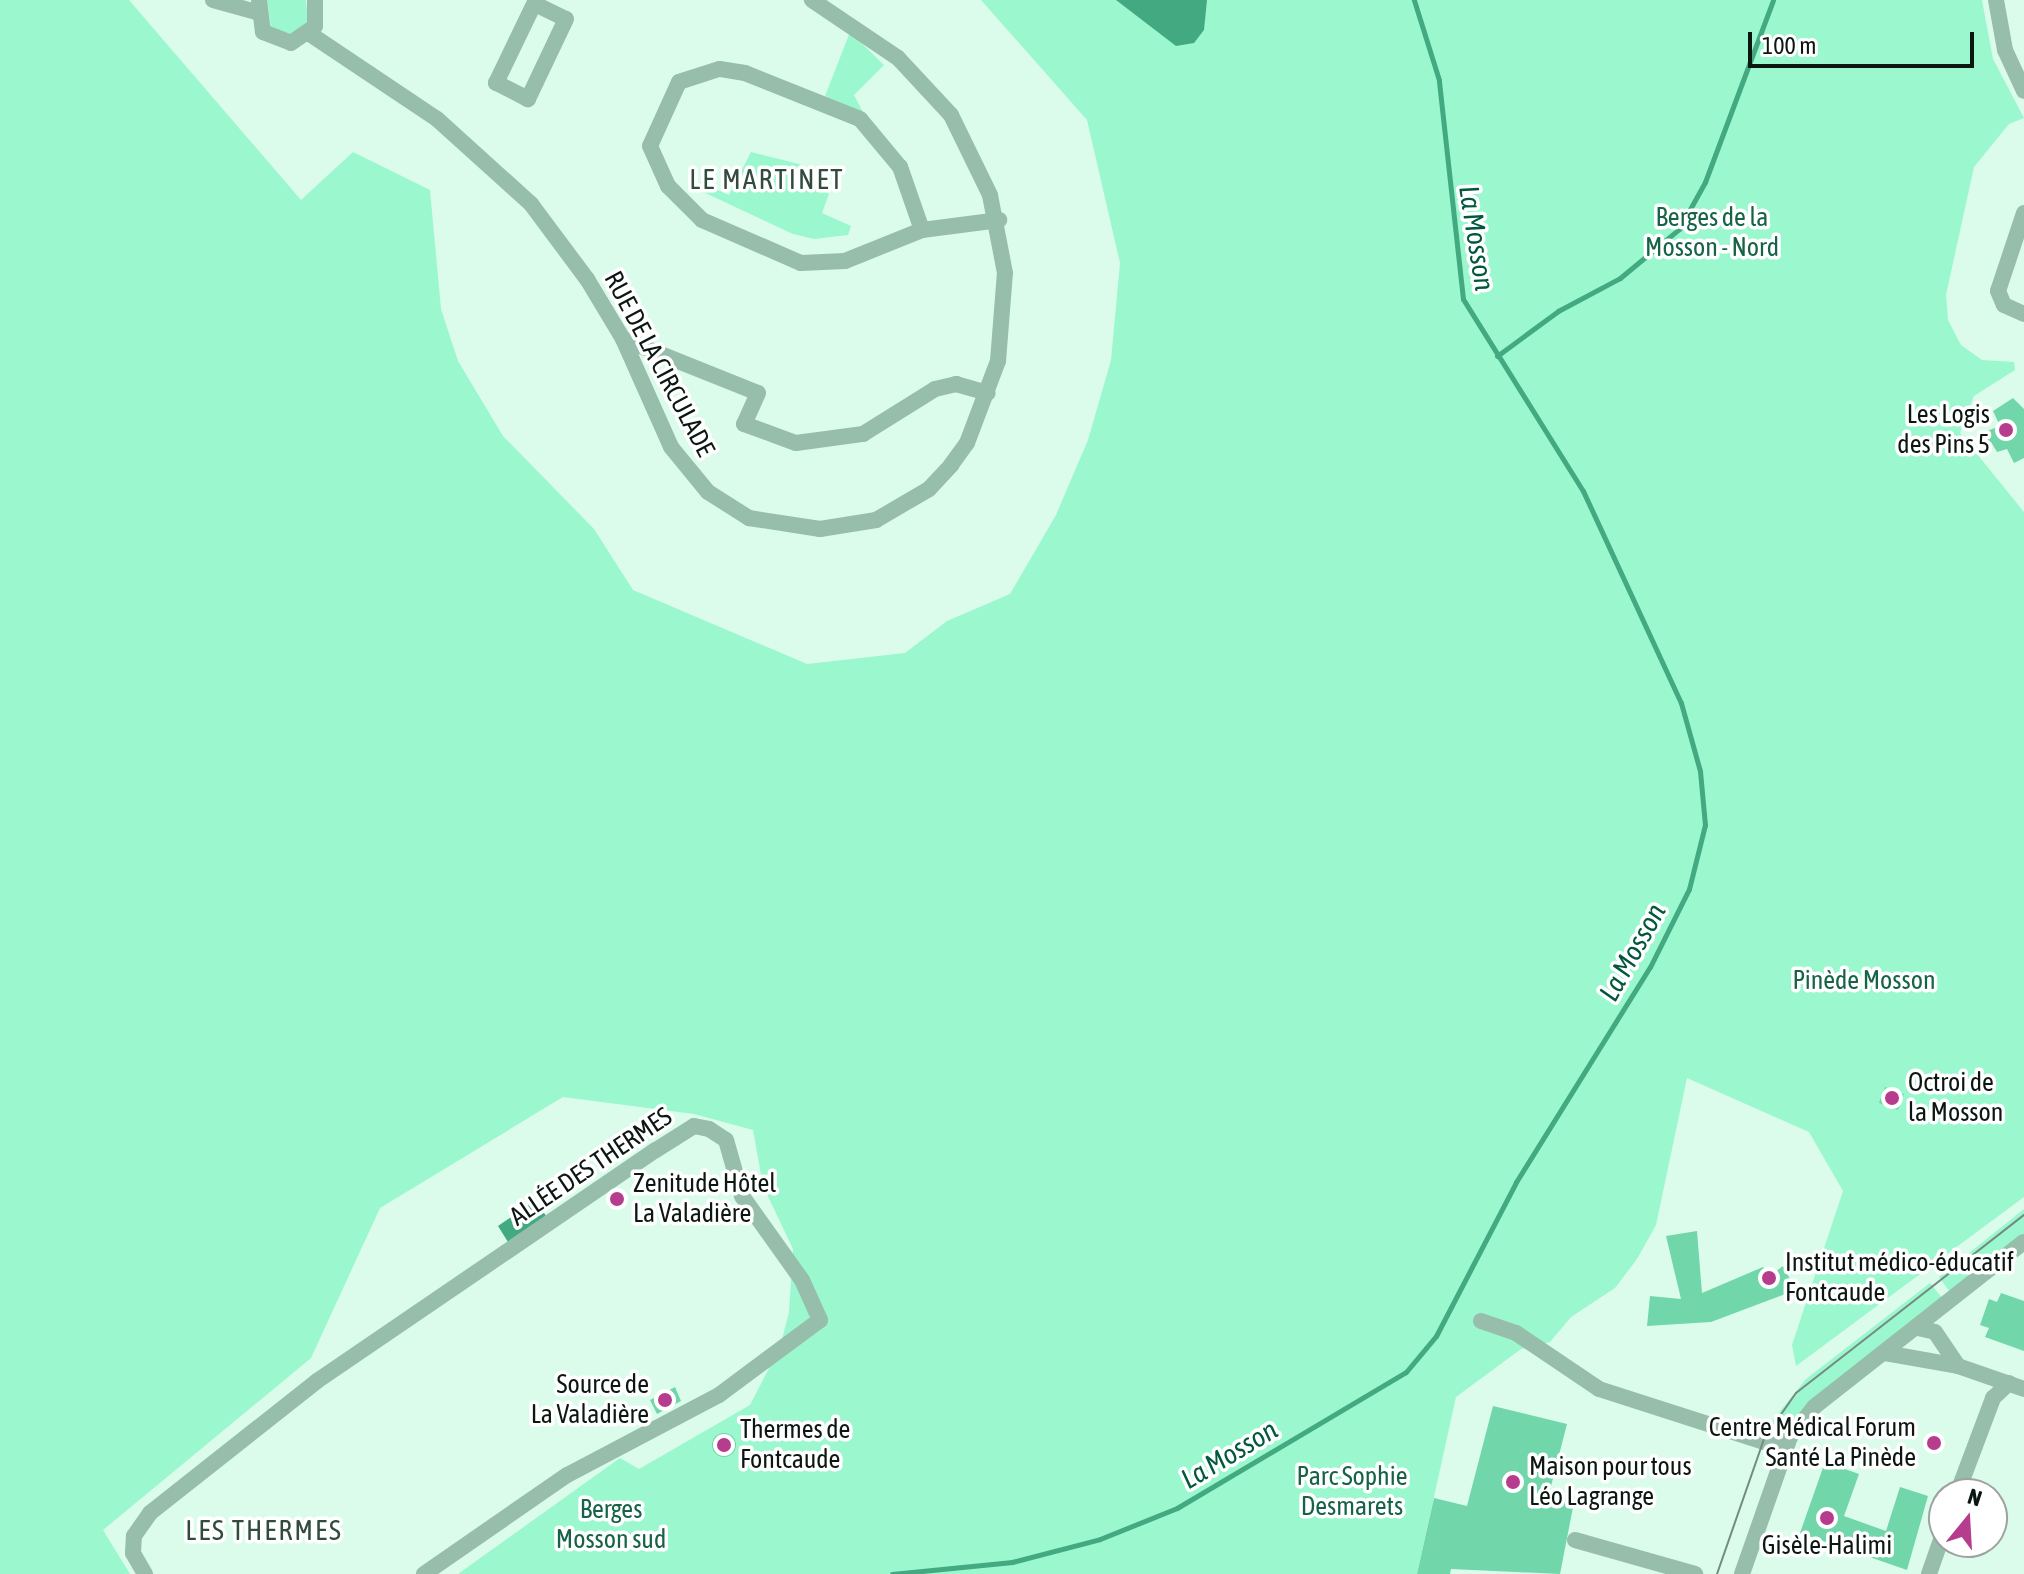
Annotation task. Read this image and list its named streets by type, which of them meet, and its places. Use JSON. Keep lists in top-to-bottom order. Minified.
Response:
{"streets":{"street":["RUE DE LA CIRCULADE","ALLÉE DES THERMES"]},"districts":["LE MARTINET","LES THERMES"],"water":["La Mosson"],"parks":["Berges de la Mosson - Nord","Pinède Mosson","Parc Sophie Desmarets","Berges Mosson sud"],"places":["Les Logis des Pins 5","Octroi de la Mosson","Zenitude Hôtel La Valadière","Institut médico-éducatif Fontcaude","Source de La Valadière","Centre Médical Forum Santé La Pinède","Thermes de Fontcaude","Maison pour tous Léo Lagrange","Gisèle-Halimi"],"scale_bar":"100 m","north":"top"}
